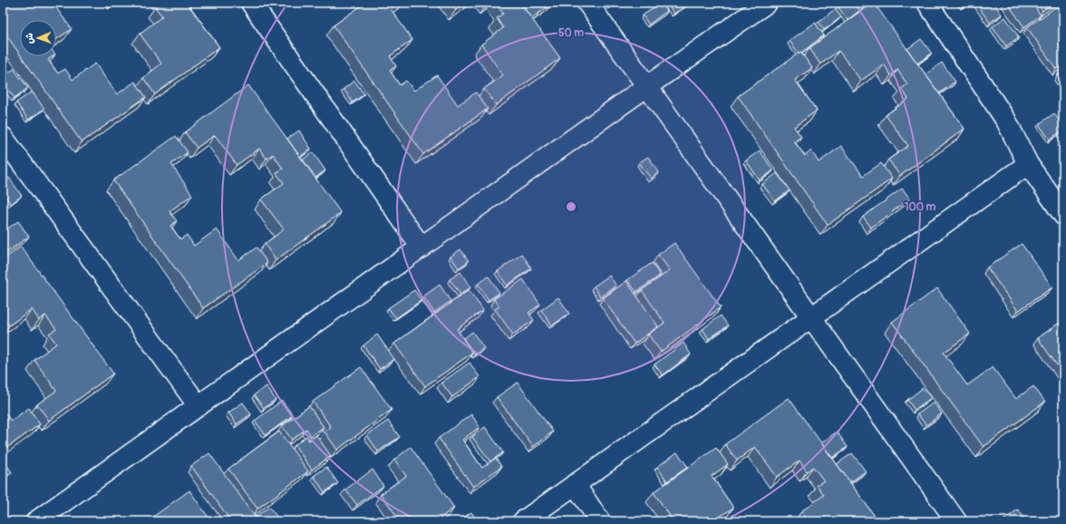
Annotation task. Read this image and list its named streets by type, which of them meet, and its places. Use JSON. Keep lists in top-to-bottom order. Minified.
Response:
{"north":"left","rings":["50 m","100 m"]}
